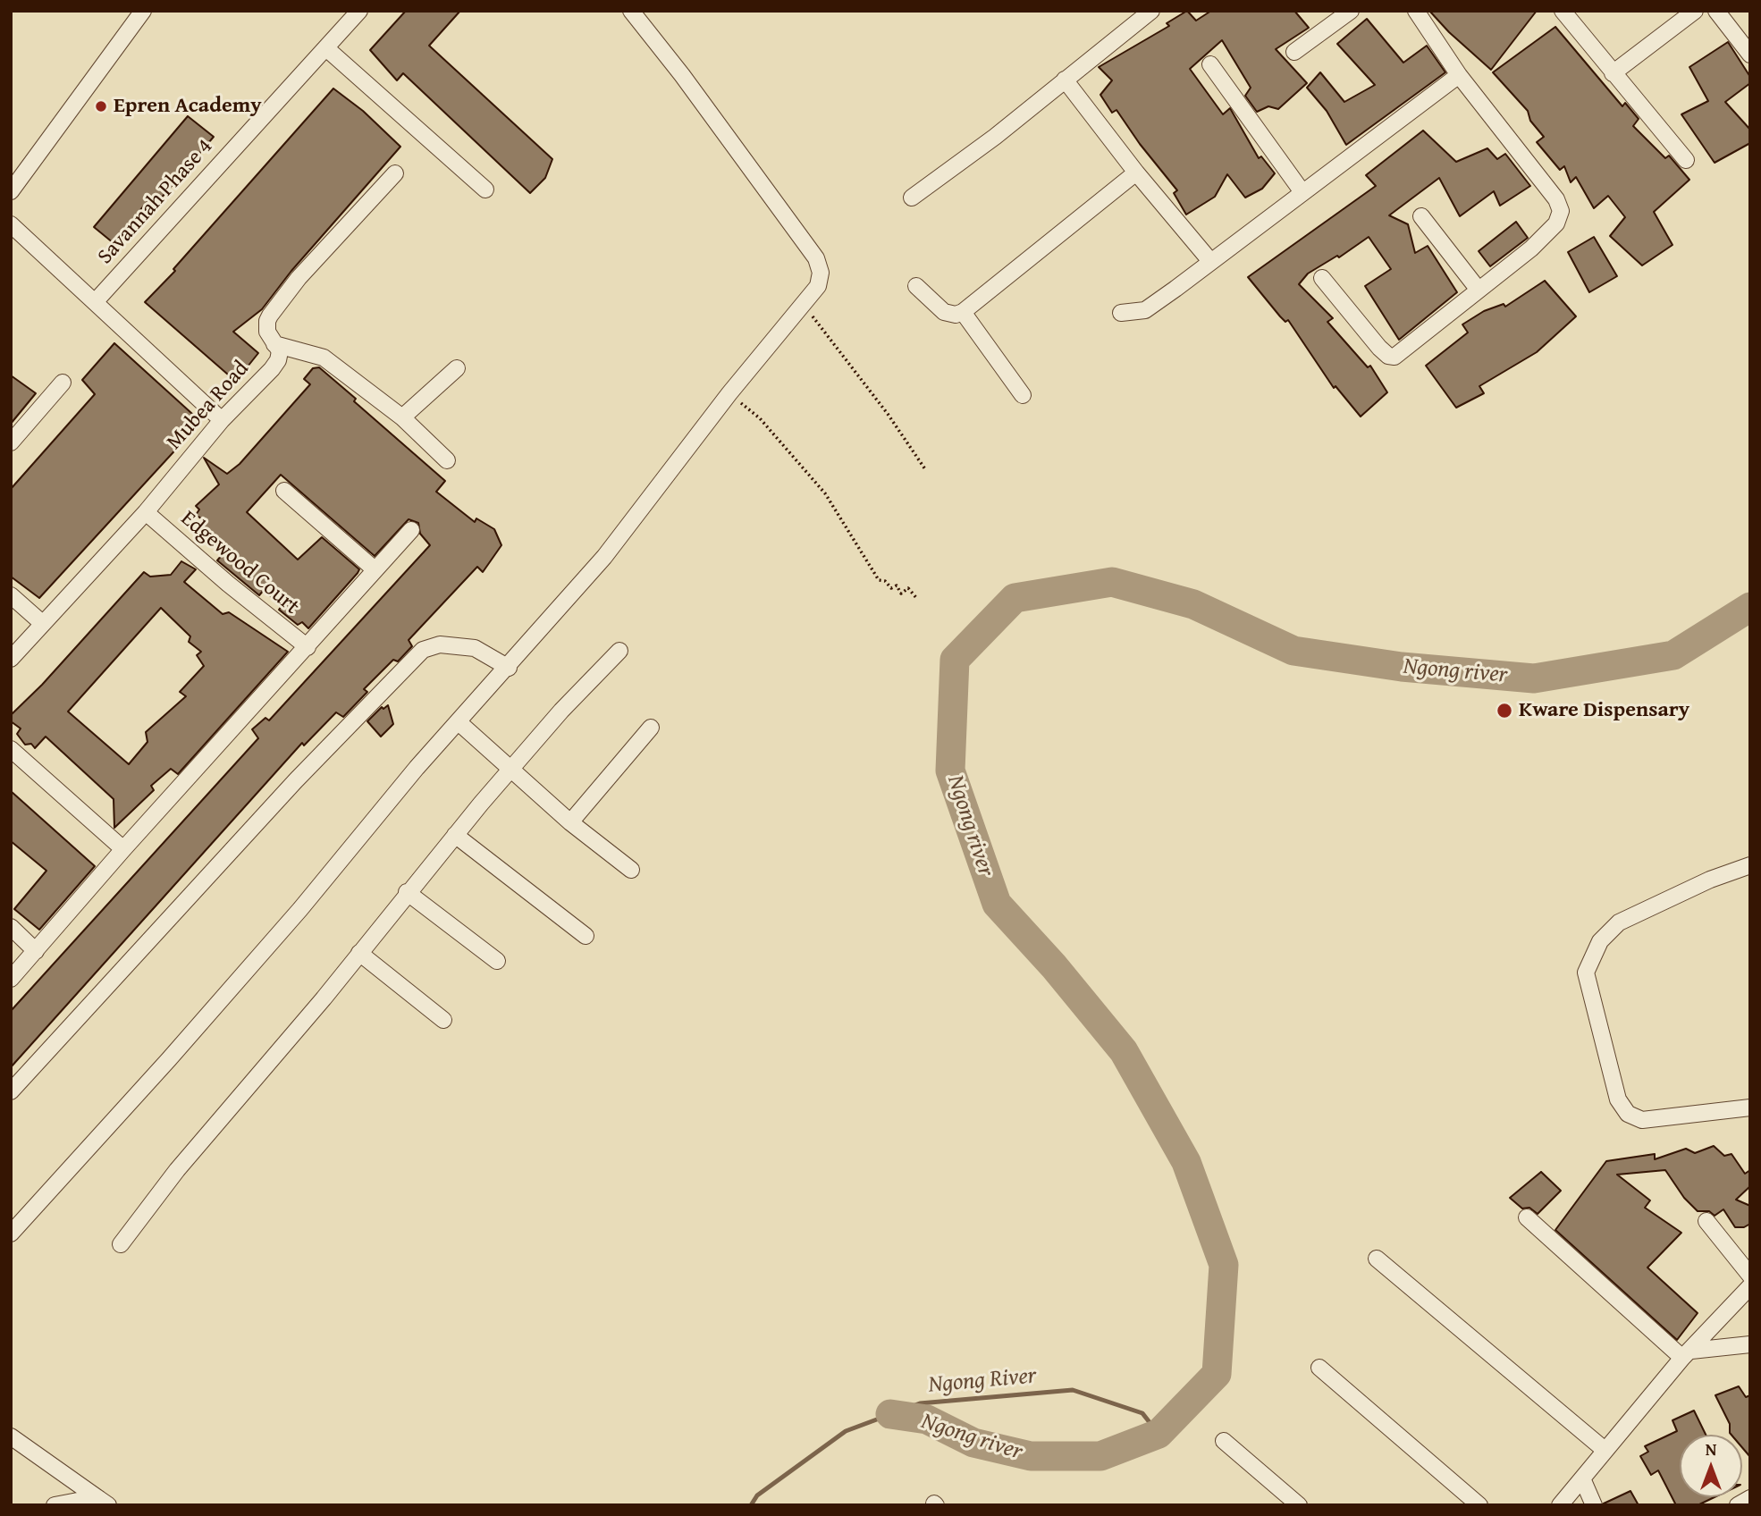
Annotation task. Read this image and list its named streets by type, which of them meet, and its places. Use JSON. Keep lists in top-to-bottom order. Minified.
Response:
{"streets":{"street":["Savannah Phase 4","Mubea Road","Edgewood Court"]},"crossings":[["Mubea Road","Edgewood Court"]],"water":["Ngong river","Ngong River"],"places":["Epren Academy","Kware Dispensary"],"north":"top"}
